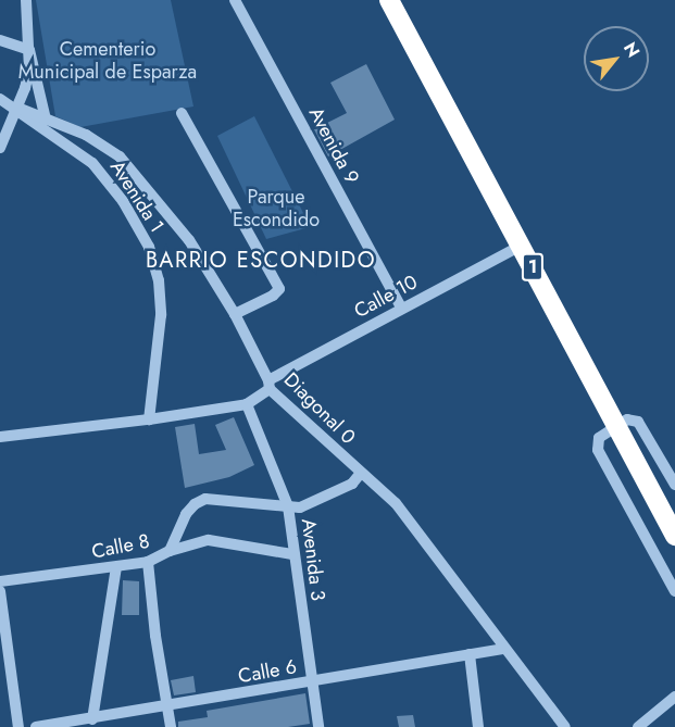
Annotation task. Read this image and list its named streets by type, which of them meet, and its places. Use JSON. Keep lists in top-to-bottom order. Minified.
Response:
{"streets":{"highway":["1"],"street":["Avenida 9","Avenida 1","Calle 10","Diagonal 0","Calle 8","Avenida 3","Calle 6"]},"crossings":[["Avenida 9","Calle 10"],["Avenida 1","Calle 10"],["Avenida 1","Diagonal 0"],["1","Calle 10"],["Calle 10","Diagonal 0"],["Calle 10","Avenida 3"],["Diagonal 0","Calle 8"],["Diagonal 0","Calle 6"],["Calle 8","Avenida 3"],["Avenida 3","Calle 6"]],"districts":["BARRIO ESCONDIDO"],"parks":["Cementerio Municipal de Esparza","Parque Escondido"],"north":"top right"}
